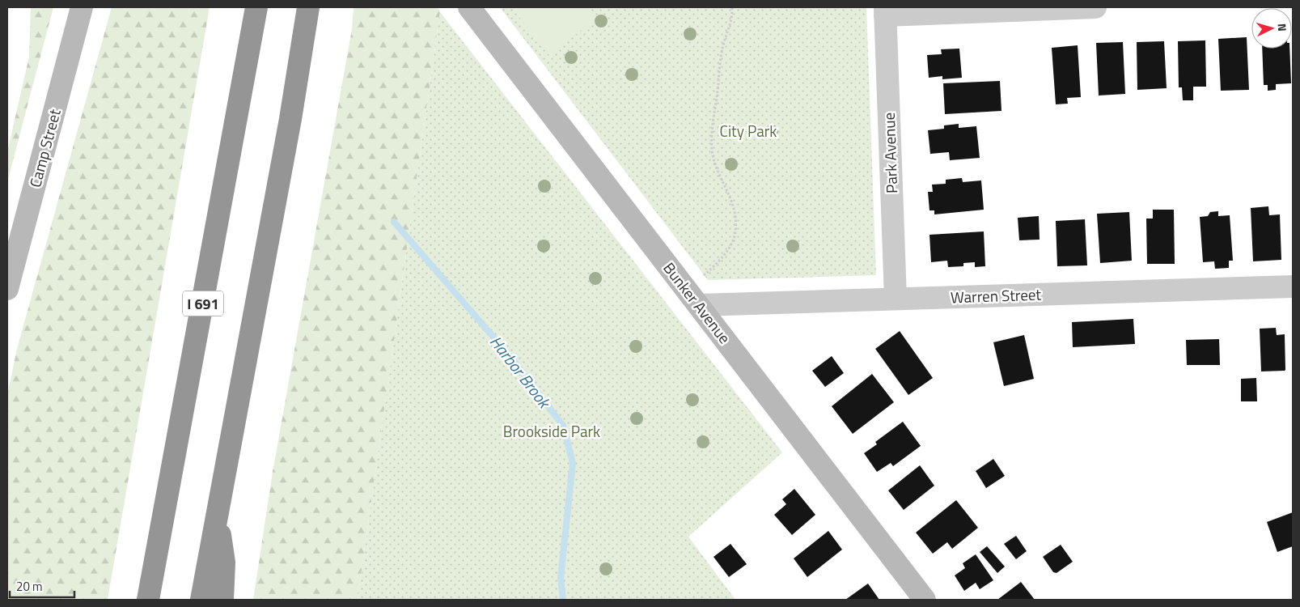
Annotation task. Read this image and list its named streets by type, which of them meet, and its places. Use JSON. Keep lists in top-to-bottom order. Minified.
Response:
{"streets":{"highway":["I 691"],"street":["Camp Street","Park Avenue","Warren Street","Bunker Avenue"]},"crossings":[["Park Avenue","Warren Street"],["Warren Street","Bunker Avenue"]],"water":["Harbor Brook"],"parks":["City Park","Brookside Park"],"scale_bar":"20 m","north":"right"}
